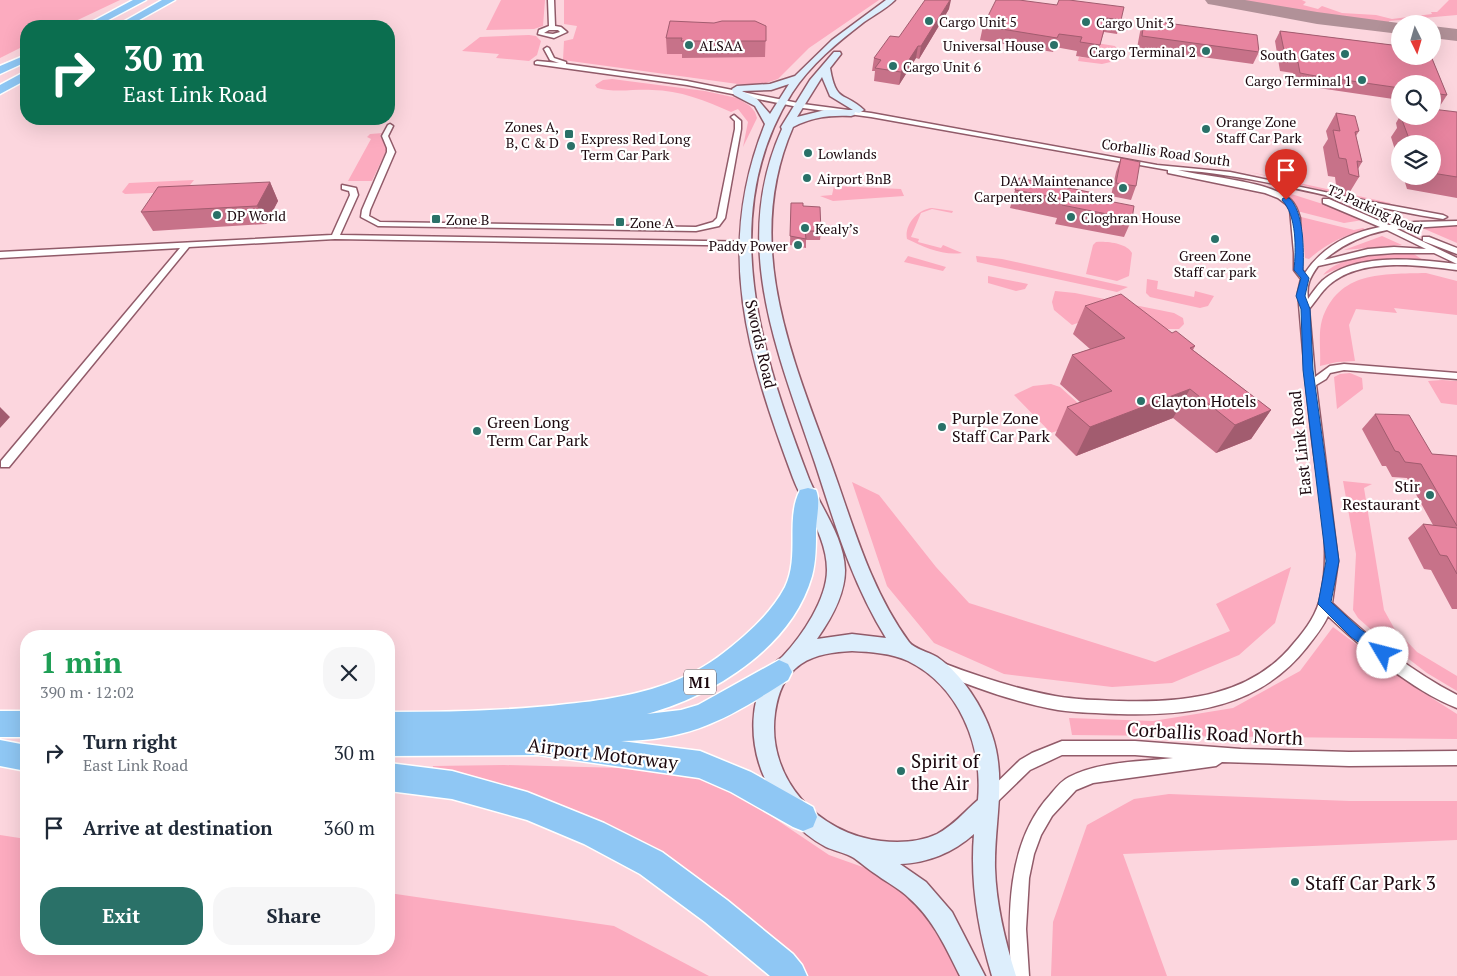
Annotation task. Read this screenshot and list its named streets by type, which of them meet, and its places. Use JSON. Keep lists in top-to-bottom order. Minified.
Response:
{"streets":{"highway":["M1","Airport Motorway"],"main road":["Swords Road"],"street":["Corballis Road South","T2 Parking Road","East Link Road","Corballis Road North"]},"crossings":[["Corballis Road South","T2 Parking Road"],["Corballis Road South","Swords Road"],["Corballis Road South","East Link Road"],["Swords Road","M1"],["Swords Road","Airport Motorway"],["M1","Airport Motorway"]],"places":{"other":["Cargo Unit 5","Cargo Unit 3","ALSAA","Universal House","Cargo Terminal 2","South Gates","Cargo Unit 6","Cargo Terminal 1","Orange Zone Staff Car Park","Express Red Long Term Car Park","Lowlands","Airport BnB","DAA Maintenance Carpenters & Painters","DP World","Cloghran House","Kealy’s","Green Zone Staff car park","Paddy Power","Clayton Hotels","Purple Zone Staff Car Park","Green Long Term Car Park","Stir Restaurant","Spirit of the Air","Staff Car Park 3"],"transit":["Zones A, B, C & D","Zone B","Zone A"]},"north":"bottom","page":{"turn":["30 m","East Link Road"],"heading":["1 min","390 m · 12:02"],"list":[{"name":"Turn right","note":"East Link Road","value":"30 m"},{"name":"Arrive at destination","value":"360 m"}],"buttons":["Exit","Share"]}}
